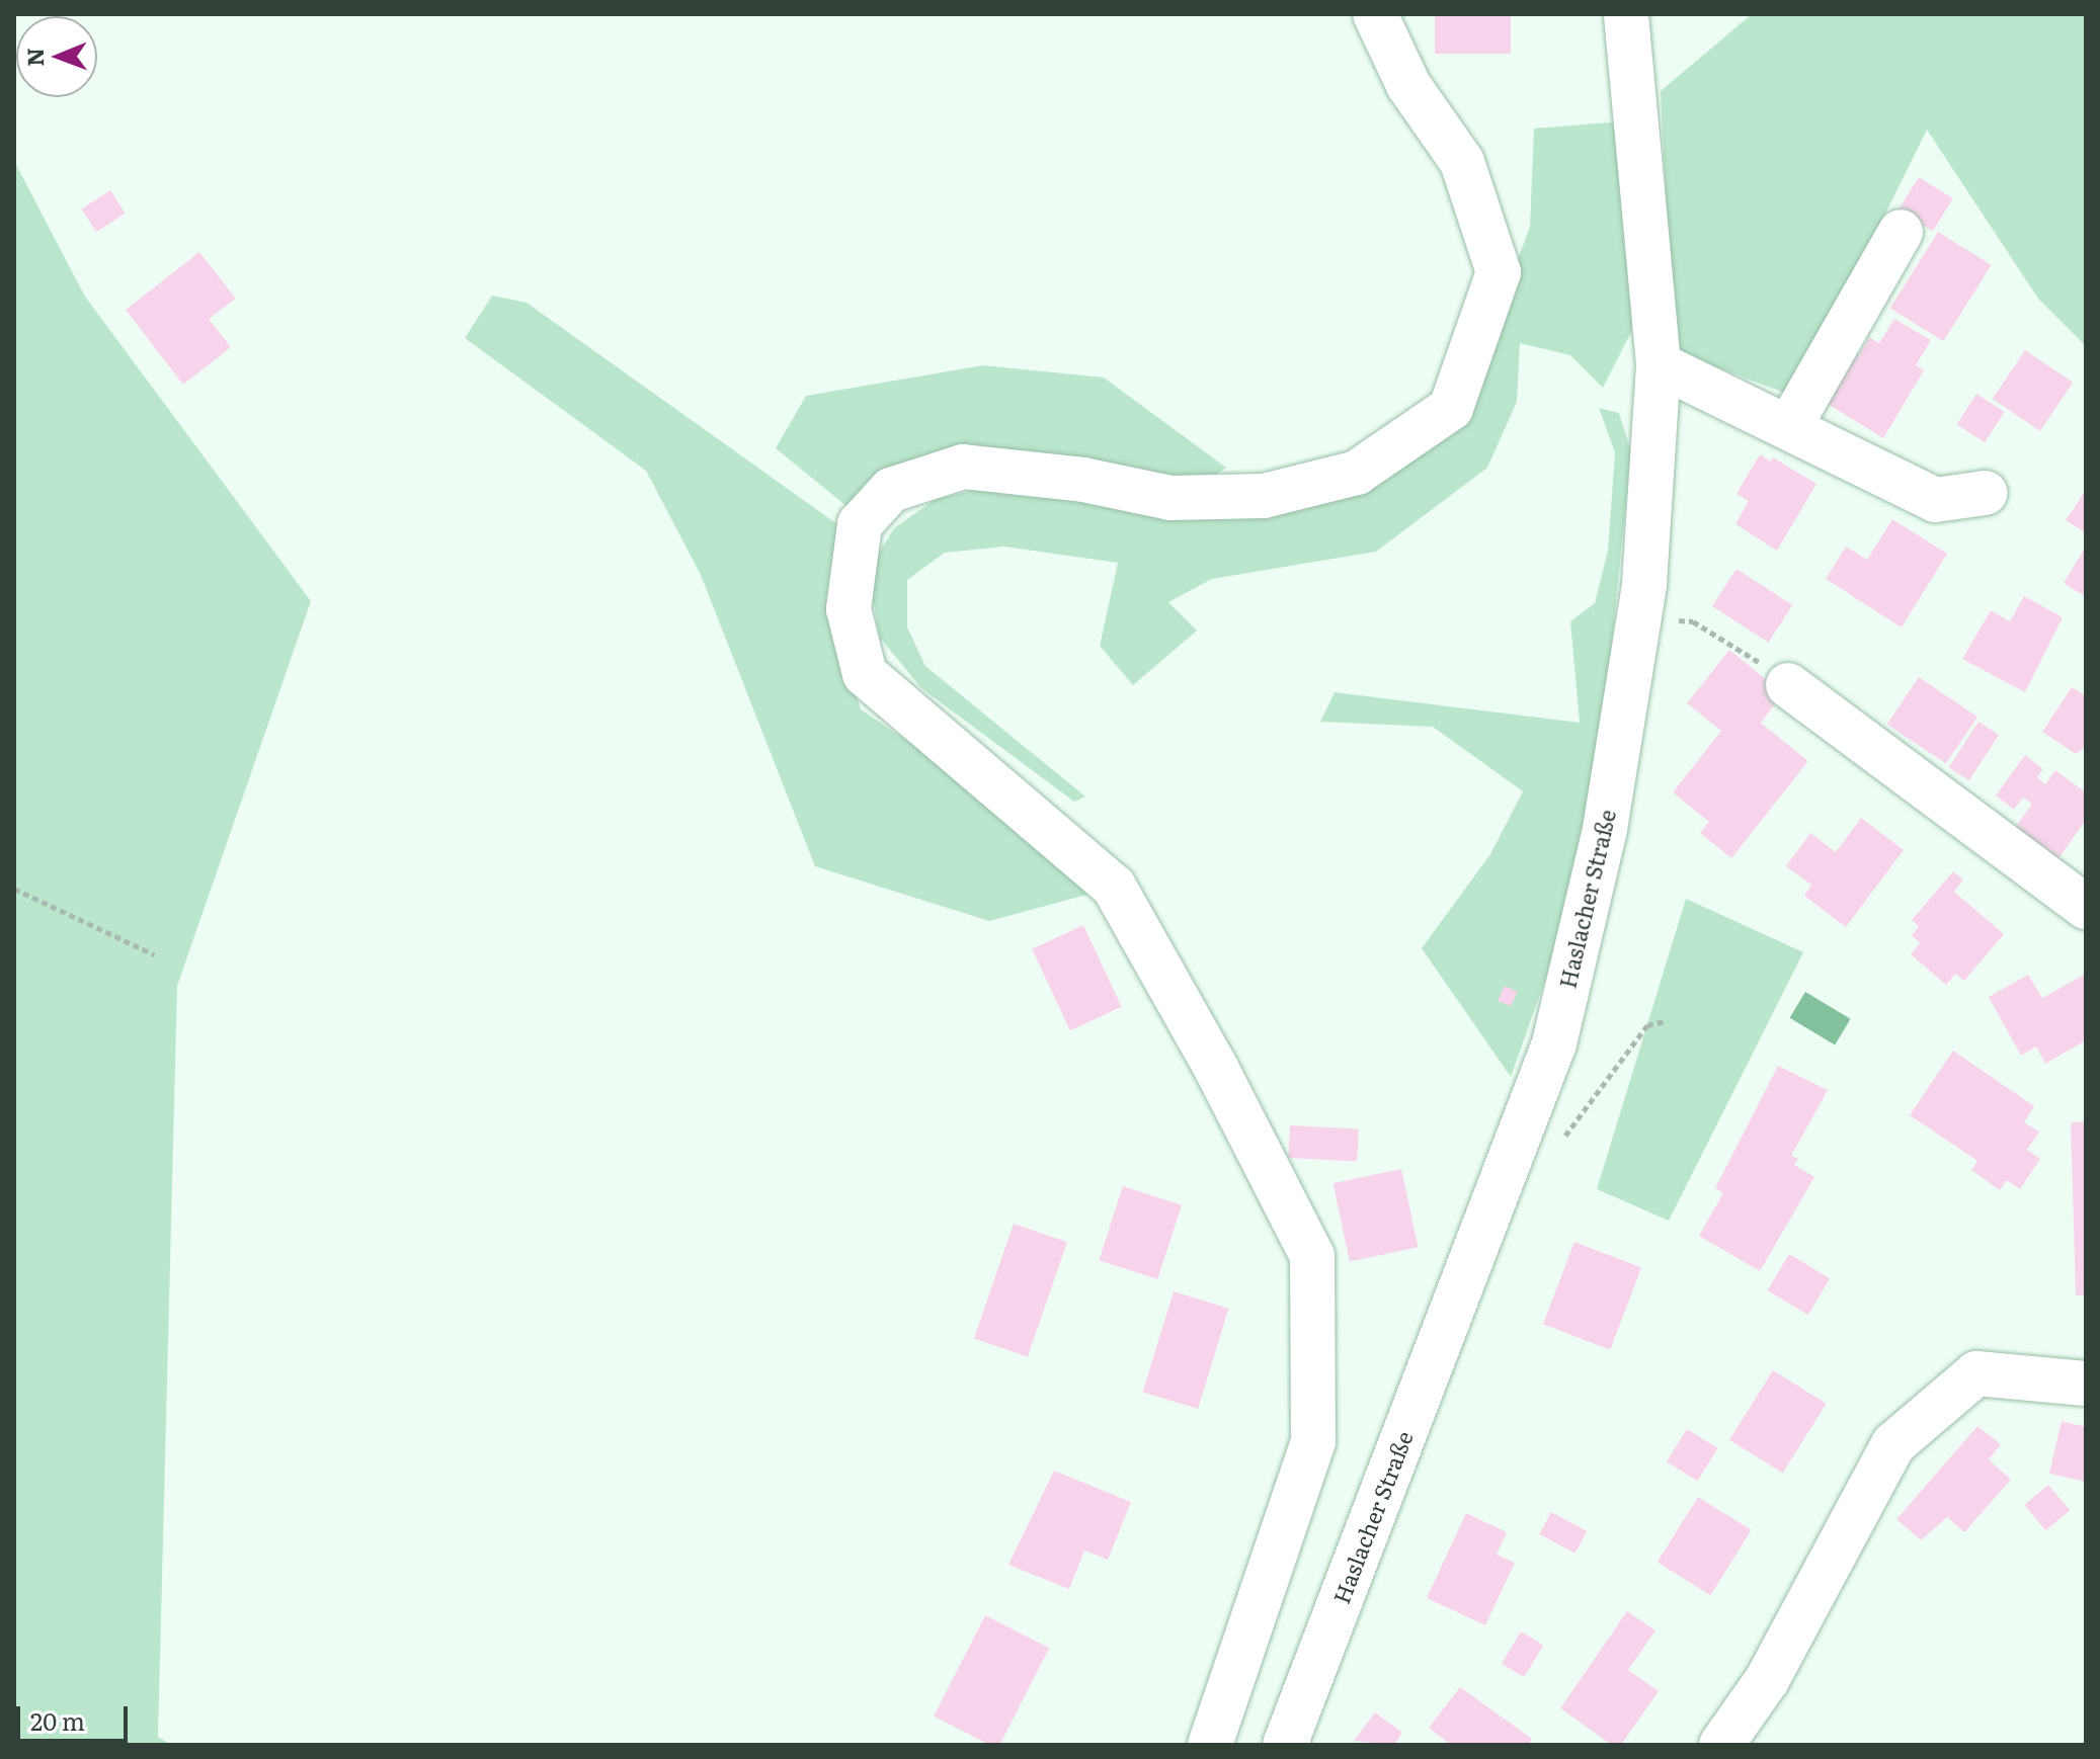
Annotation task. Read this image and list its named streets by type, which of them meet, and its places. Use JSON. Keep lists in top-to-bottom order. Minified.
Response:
{"streets":{"street":["Haslacher Straße"]},"scale_bar":"20 m","north":"left"}
